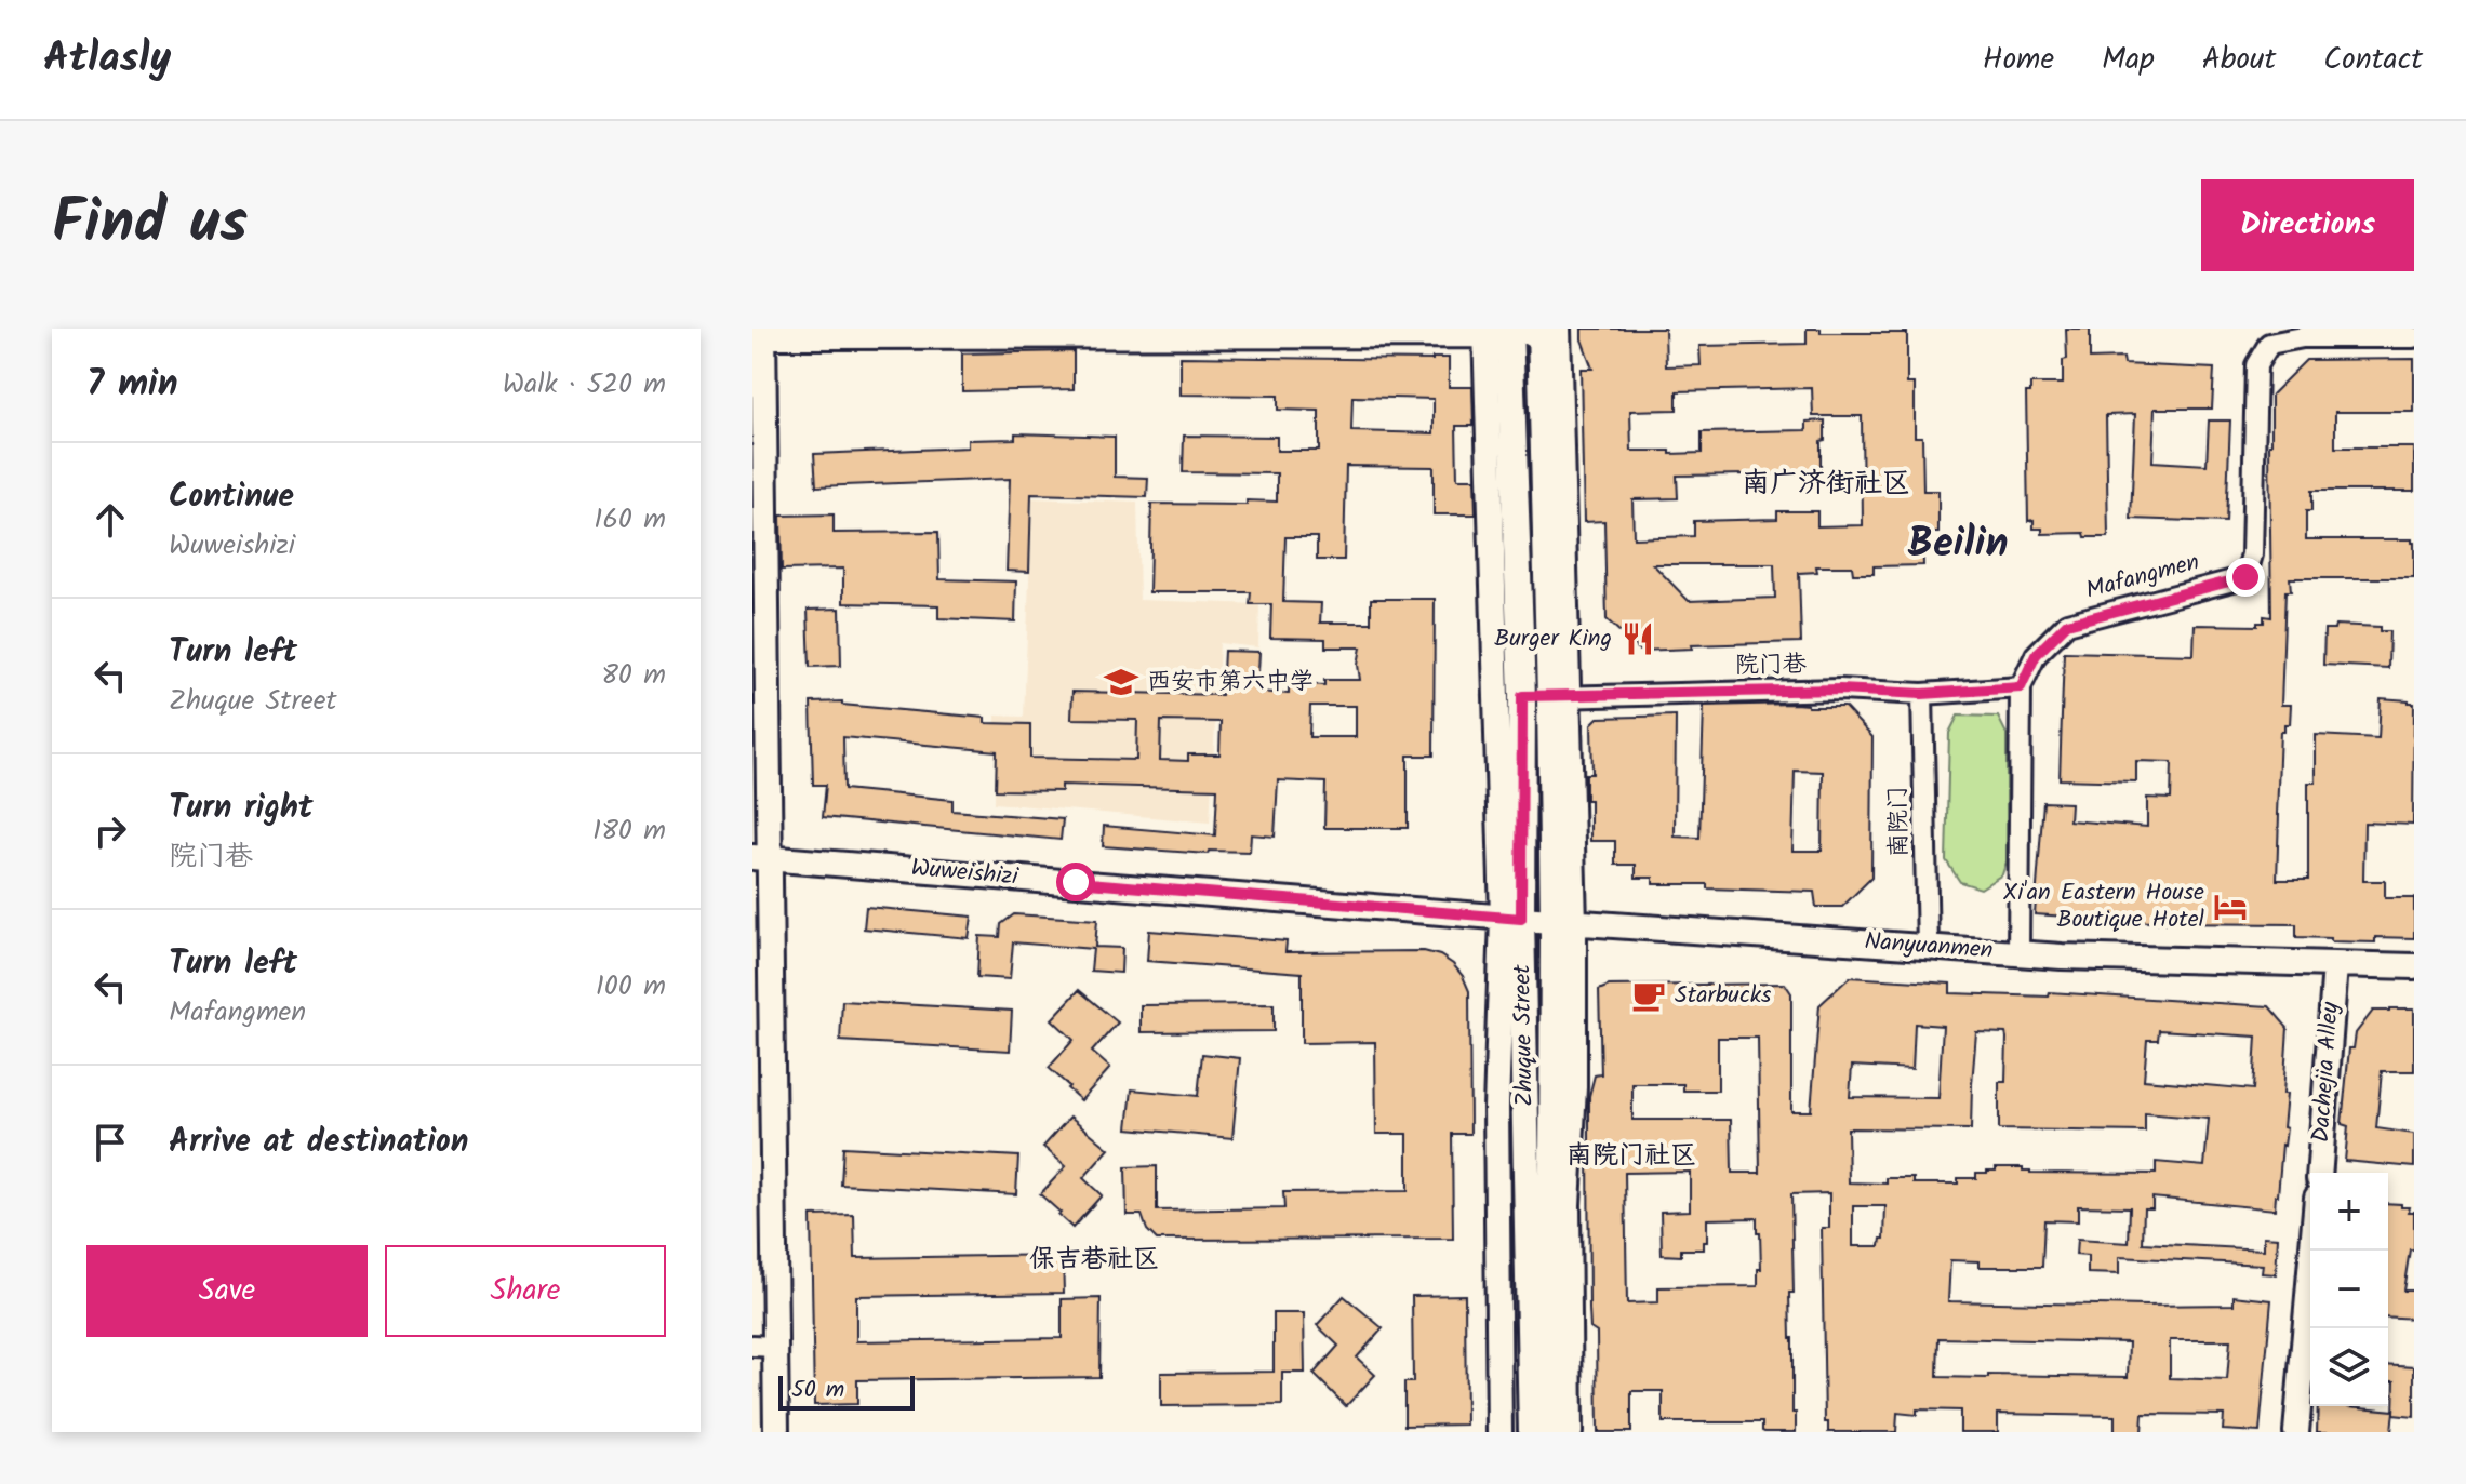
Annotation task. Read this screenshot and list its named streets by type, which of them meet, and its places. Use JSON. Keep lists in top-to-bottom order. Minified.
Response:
{"streets":{"main road":["Zhuque Street"],"street":["Mafangmen","院门巷","南院门","Wuweishizi","Nanyuanmen","Dachejia Alley"]},"crossings":[["Mafangmen","院门巷"],["Mafangmen","Nanyuanmen"],["院门巷","南院门"],["院门巷","Zhuque Street"],["南院门","Nanyuanmen"],["Wuweishizi","Nanyuanmen"],["Wuweishizi","Zhuque Street"],["Nanyuanmen","Zhuque Street"],["Nanyuanmen","Dachejia Alley"]],"districts":["南广济街社区","Beilin","南院门社区","保吉巷社区"],"places":{"restaurant":["Burger King"],"school or university":["西安市第六中学"],"hotel":["Xi'an Eastern House Boutique Hotel"],"cafe":["Starbucks"]},"scale_bar":"50 m","page":{"header":"Atlasly","nav":["Home","Map","About","Contact"],"title":"Find us","buttons":["Directions",["Save","Share"]],"heading":["7 min","Walk · 520 m"],"list":[["Continue","Wuweishizi","160 m"],["Turn left","Zhuque Street","80 m"],["Turn right","院门巷","180 m"],["Turn left","Mafangmen","100 m"],"Arrive at destination"],"map_buttons":["+","−"],"scale":"50 m"}}
